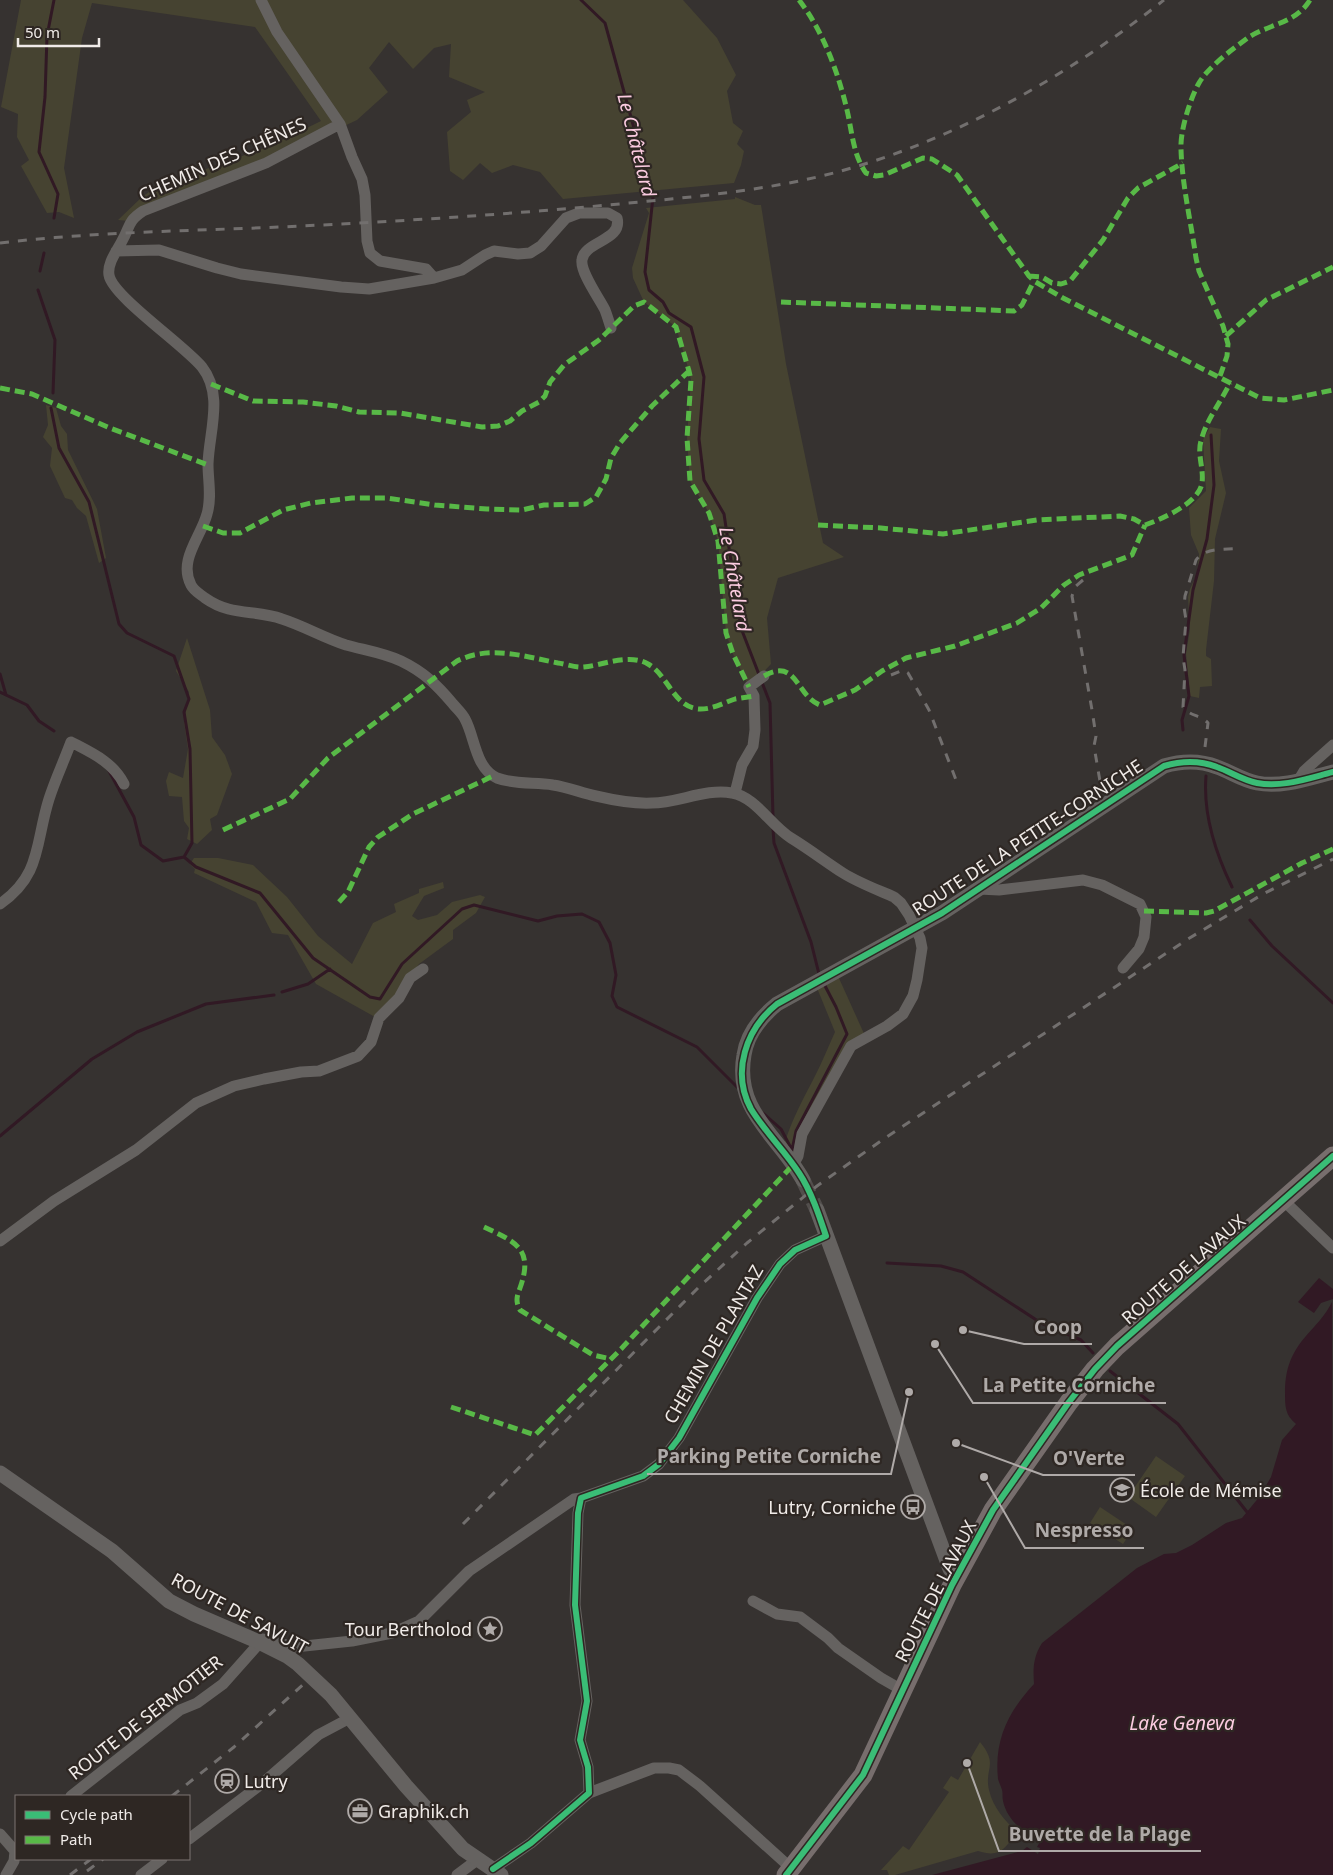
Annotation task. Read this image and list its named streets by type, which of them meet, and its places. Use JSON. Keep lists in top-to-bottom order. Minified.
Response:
{"streets":{"main road":["ROUTE DE LAVAUX"],"street":["CHEMIN DES CHÊNES","ROUTE DE LA PETITE-CORNICHE","CHEMIN DE PLANTAZ","ROUTE DE SAVUIT","ROUTE DE SERMOTIER"]},"crossings":[["CHEMIN DE PLANTAZ","ROUTE DE SAVUIT"],["CHEMIN DE PLANTAZ","ROUTE DE SERMOTIER"],["ROUTE DE SAVUIT","ROUTE DE SERMOTIER"]],"water":["Le Châtelard","Lake Geneva"],"places":{"other":["Coop","La Petite Corniche","Parking Petite Corniche","O'Verte","Nespresso","Buvette de la Plage"],"school or university":["École de Mémise"],"bus stop":["Lutry, Corniche"],"place":["Tour Bertholod"],"station":["Lutry"],"office":["Graphik.ch"]},"legend":["Cycle path","Path"],"scale_bar":"50 m"}
